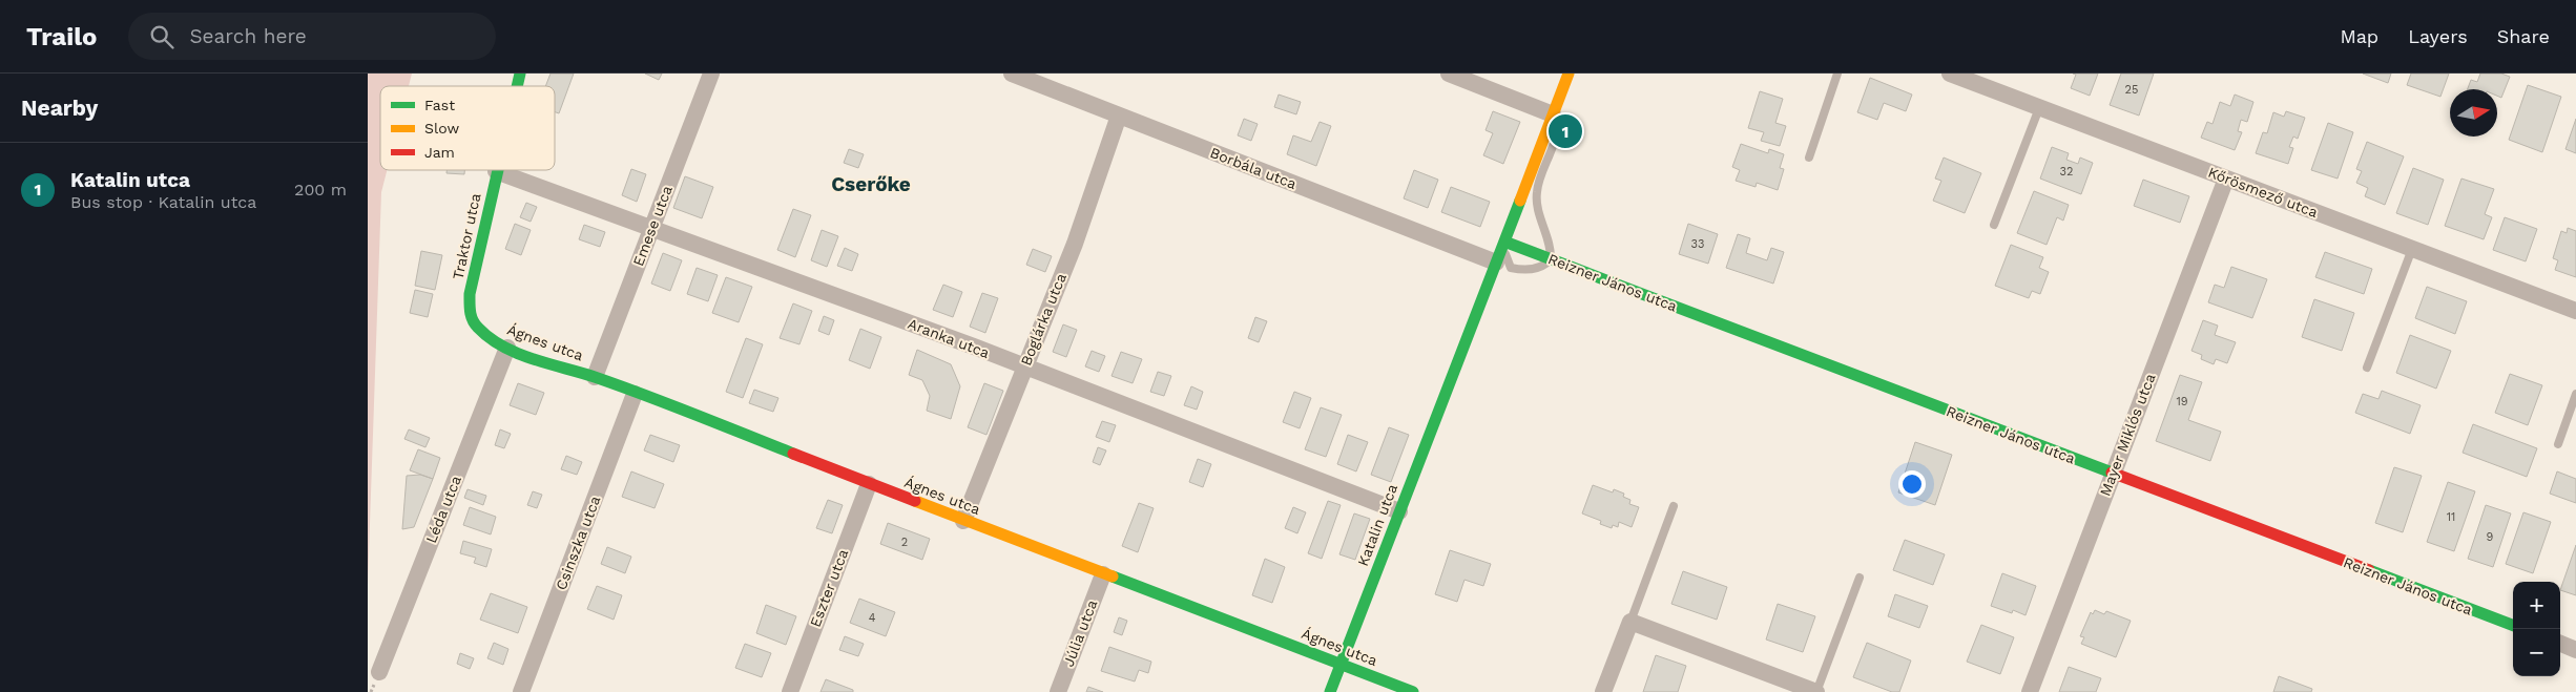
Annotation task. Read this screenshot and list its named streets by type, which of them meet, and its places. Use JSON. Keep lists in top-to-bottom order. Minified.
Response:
{"streets":{"street":["Borbála utca","Kőrösmező utca","Emese utca","Traktor utca","Reizner János utca","Boglárka utca","Aranka utca","Ágnes utca","Mayer Miklós utca","Léda utca","Katalin utca","Csinszka utca","Eszter utca","Júlia utca"]},"crossings":[["Borbála utca","Boglárka utca"],["Borbála utca","Katalin utca"],["Kőrösmező utca","Mayer Miklós utca"],["Emese utca","Aranka utca"],["Emese utca","Ágnes utca"],["Traktor utca","Aranka utca"],["Traktor utca","Ágnes utca"],["Reizner János utca","Mayer Miklós utca"],["Reizner János utca","Katalin utca"],["Boglárka utca","Aranka utca"],["Boglárka utca","Ágnes utca"],["Aranka utca","Katalin utca"],["Ágnes utca","Léda utca"],["Ágnes utca","Katalin utca"],["Ágnes utca","Csinszka utca"],["Ágnes utca","Eszter utca"],["Ágnes utca","Júlia utca"]],"districts":["Cserőke"],"house_numbers":["25","32","33","19","11","9","2","4"],"legend":["Fast","Slow","Jam"],"north":"right","page":{"header":"Trailo","search":"Search here","nav":["Map","Layers","Share"],"heading":"Nearby","pins":"1","list":[{"mark":"1","name":"Katalin utca","note":"Bus stop · Katalin utca","value":"200 m"}],"map_buttons":["+","−"]}}
